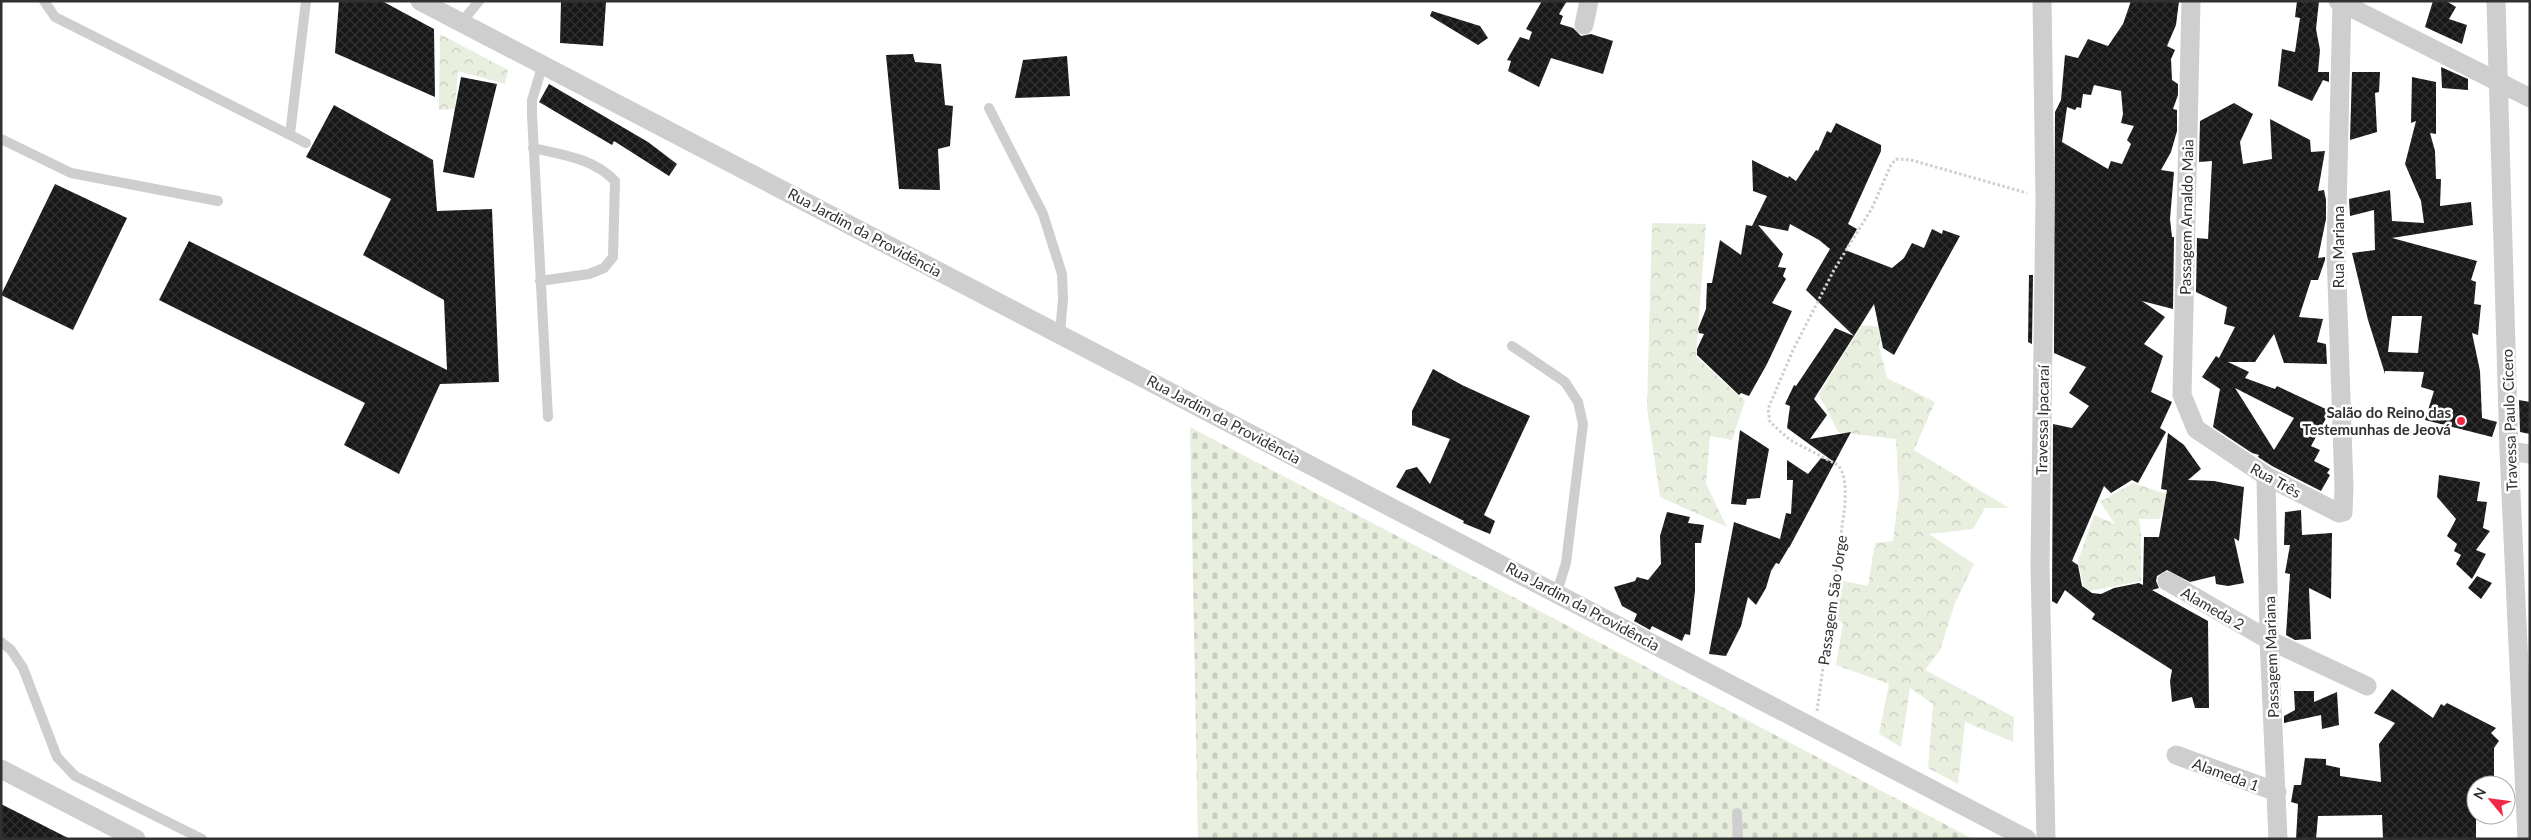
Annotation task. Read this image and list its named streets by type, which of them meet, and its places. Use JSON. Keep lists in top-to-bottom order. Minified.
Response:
{"streets":{"street":["Passagem Arnaldo Maia","Rua Jardim da Providência","Rua Mariana","Travessa Ipacaraí","Travessa Paulo Cícero","Rua Três","Alameda 2","Passagem Mariana","Alameda 1"],"path":["Passagem São Jorge"]},"crossings":[["Passagem Arnaldo Maia","Rua Três"],["Rua Jardim da Providência","Passagem São Jorge"],["Rua Mariana","Rua Três"],["Travessa Ipacaraí","Passagem São Jorge"],["Rua Três","Passagem Mariana"],["Alameda 2","Passagem Mariana"],["Passagem Mariana","Alameda 1"]],"places":["Salão do Reino das Testemunhas de Jeová"],"north":"top left"}
